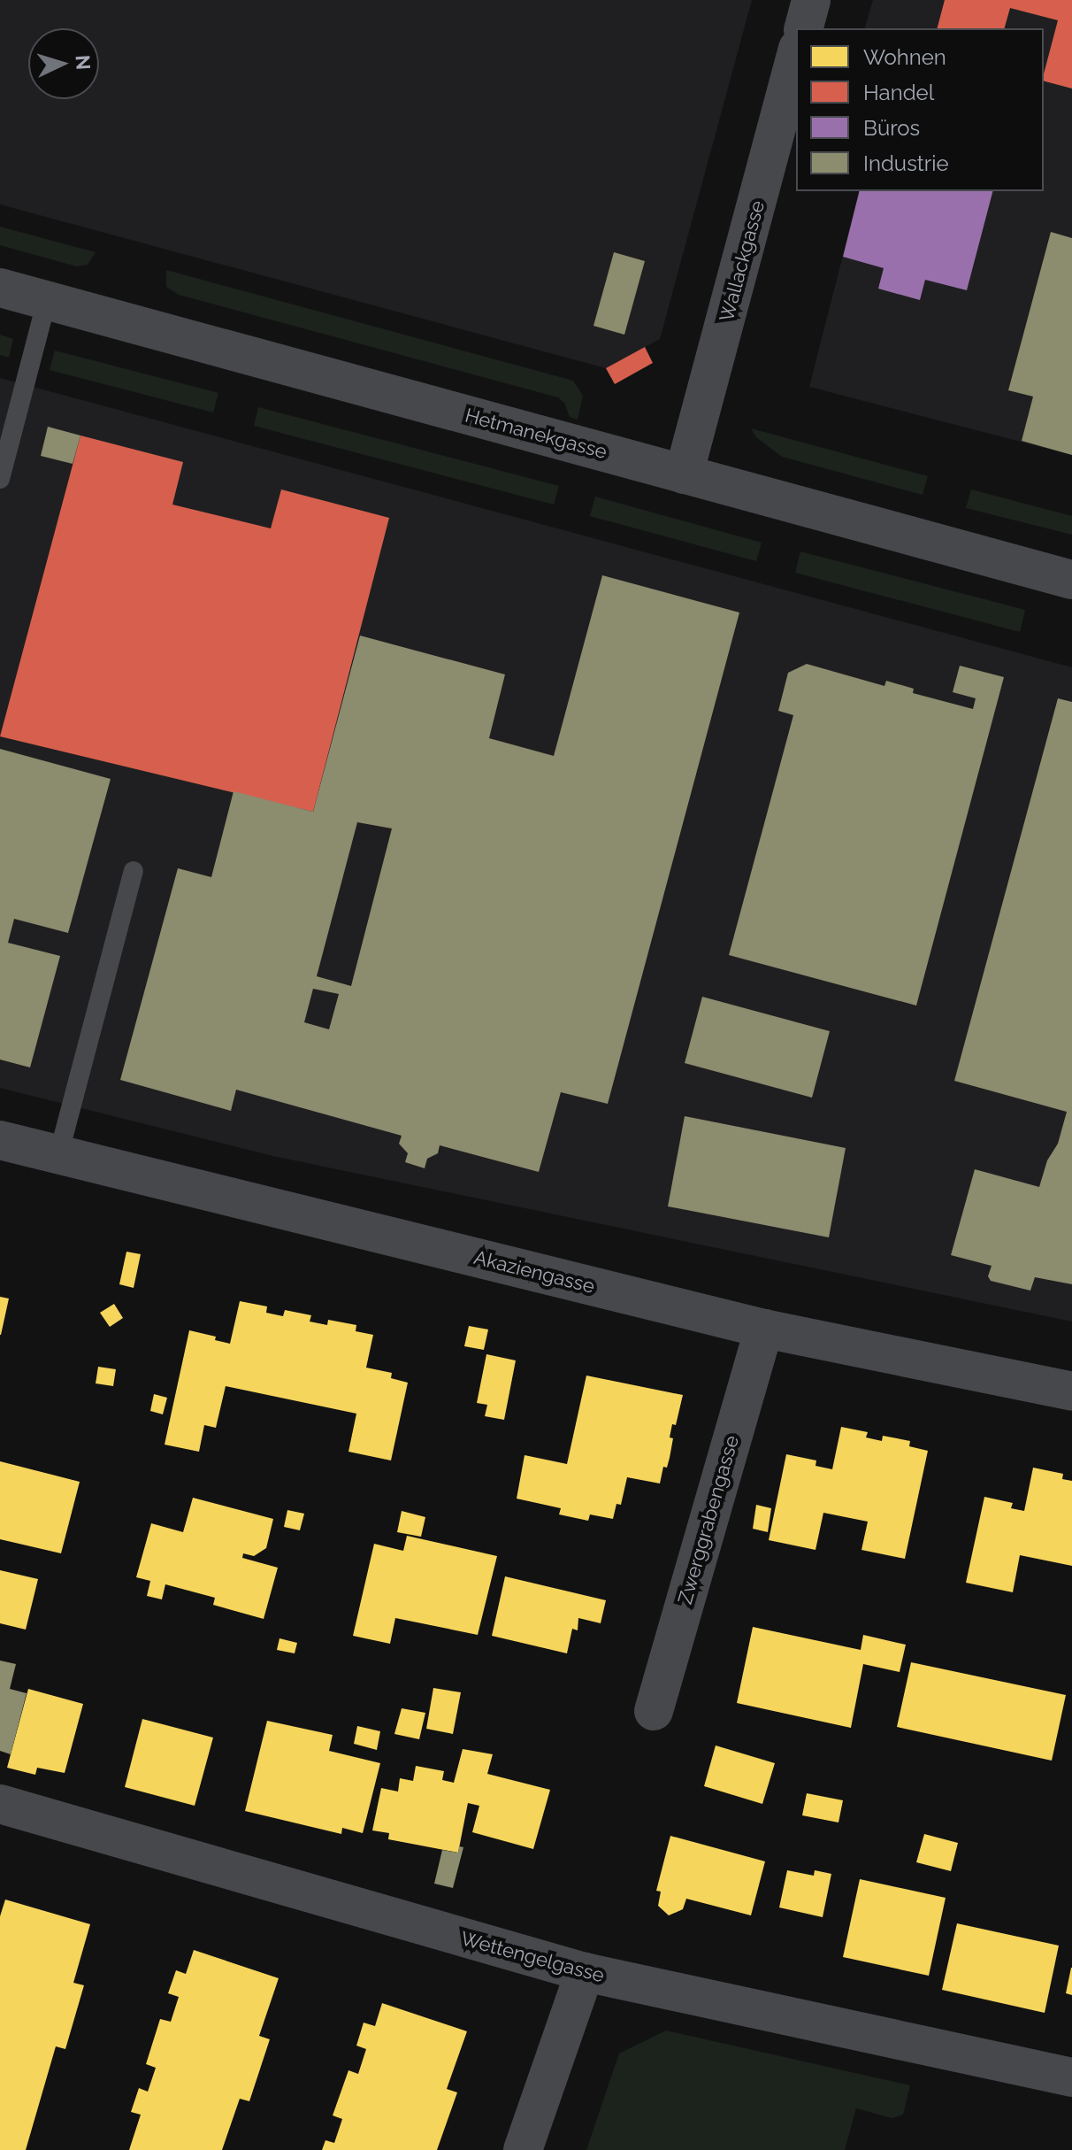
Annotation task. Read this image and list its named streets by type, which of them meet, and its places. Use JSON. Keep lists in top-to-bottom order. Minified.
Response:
{"streets":{"street":["Wallackgasse","Hetmanekgasse","Akaziengasse","Zwerggrabengasse","Wettengelgasse"]},"crossings":[["Wallackgasse","Hetmanekgasse"],["Akaziengasse","Zwerggrabengasse"]],"legend":["Wohnen","Handel","Büros","Industrie"],"north":"right"}
